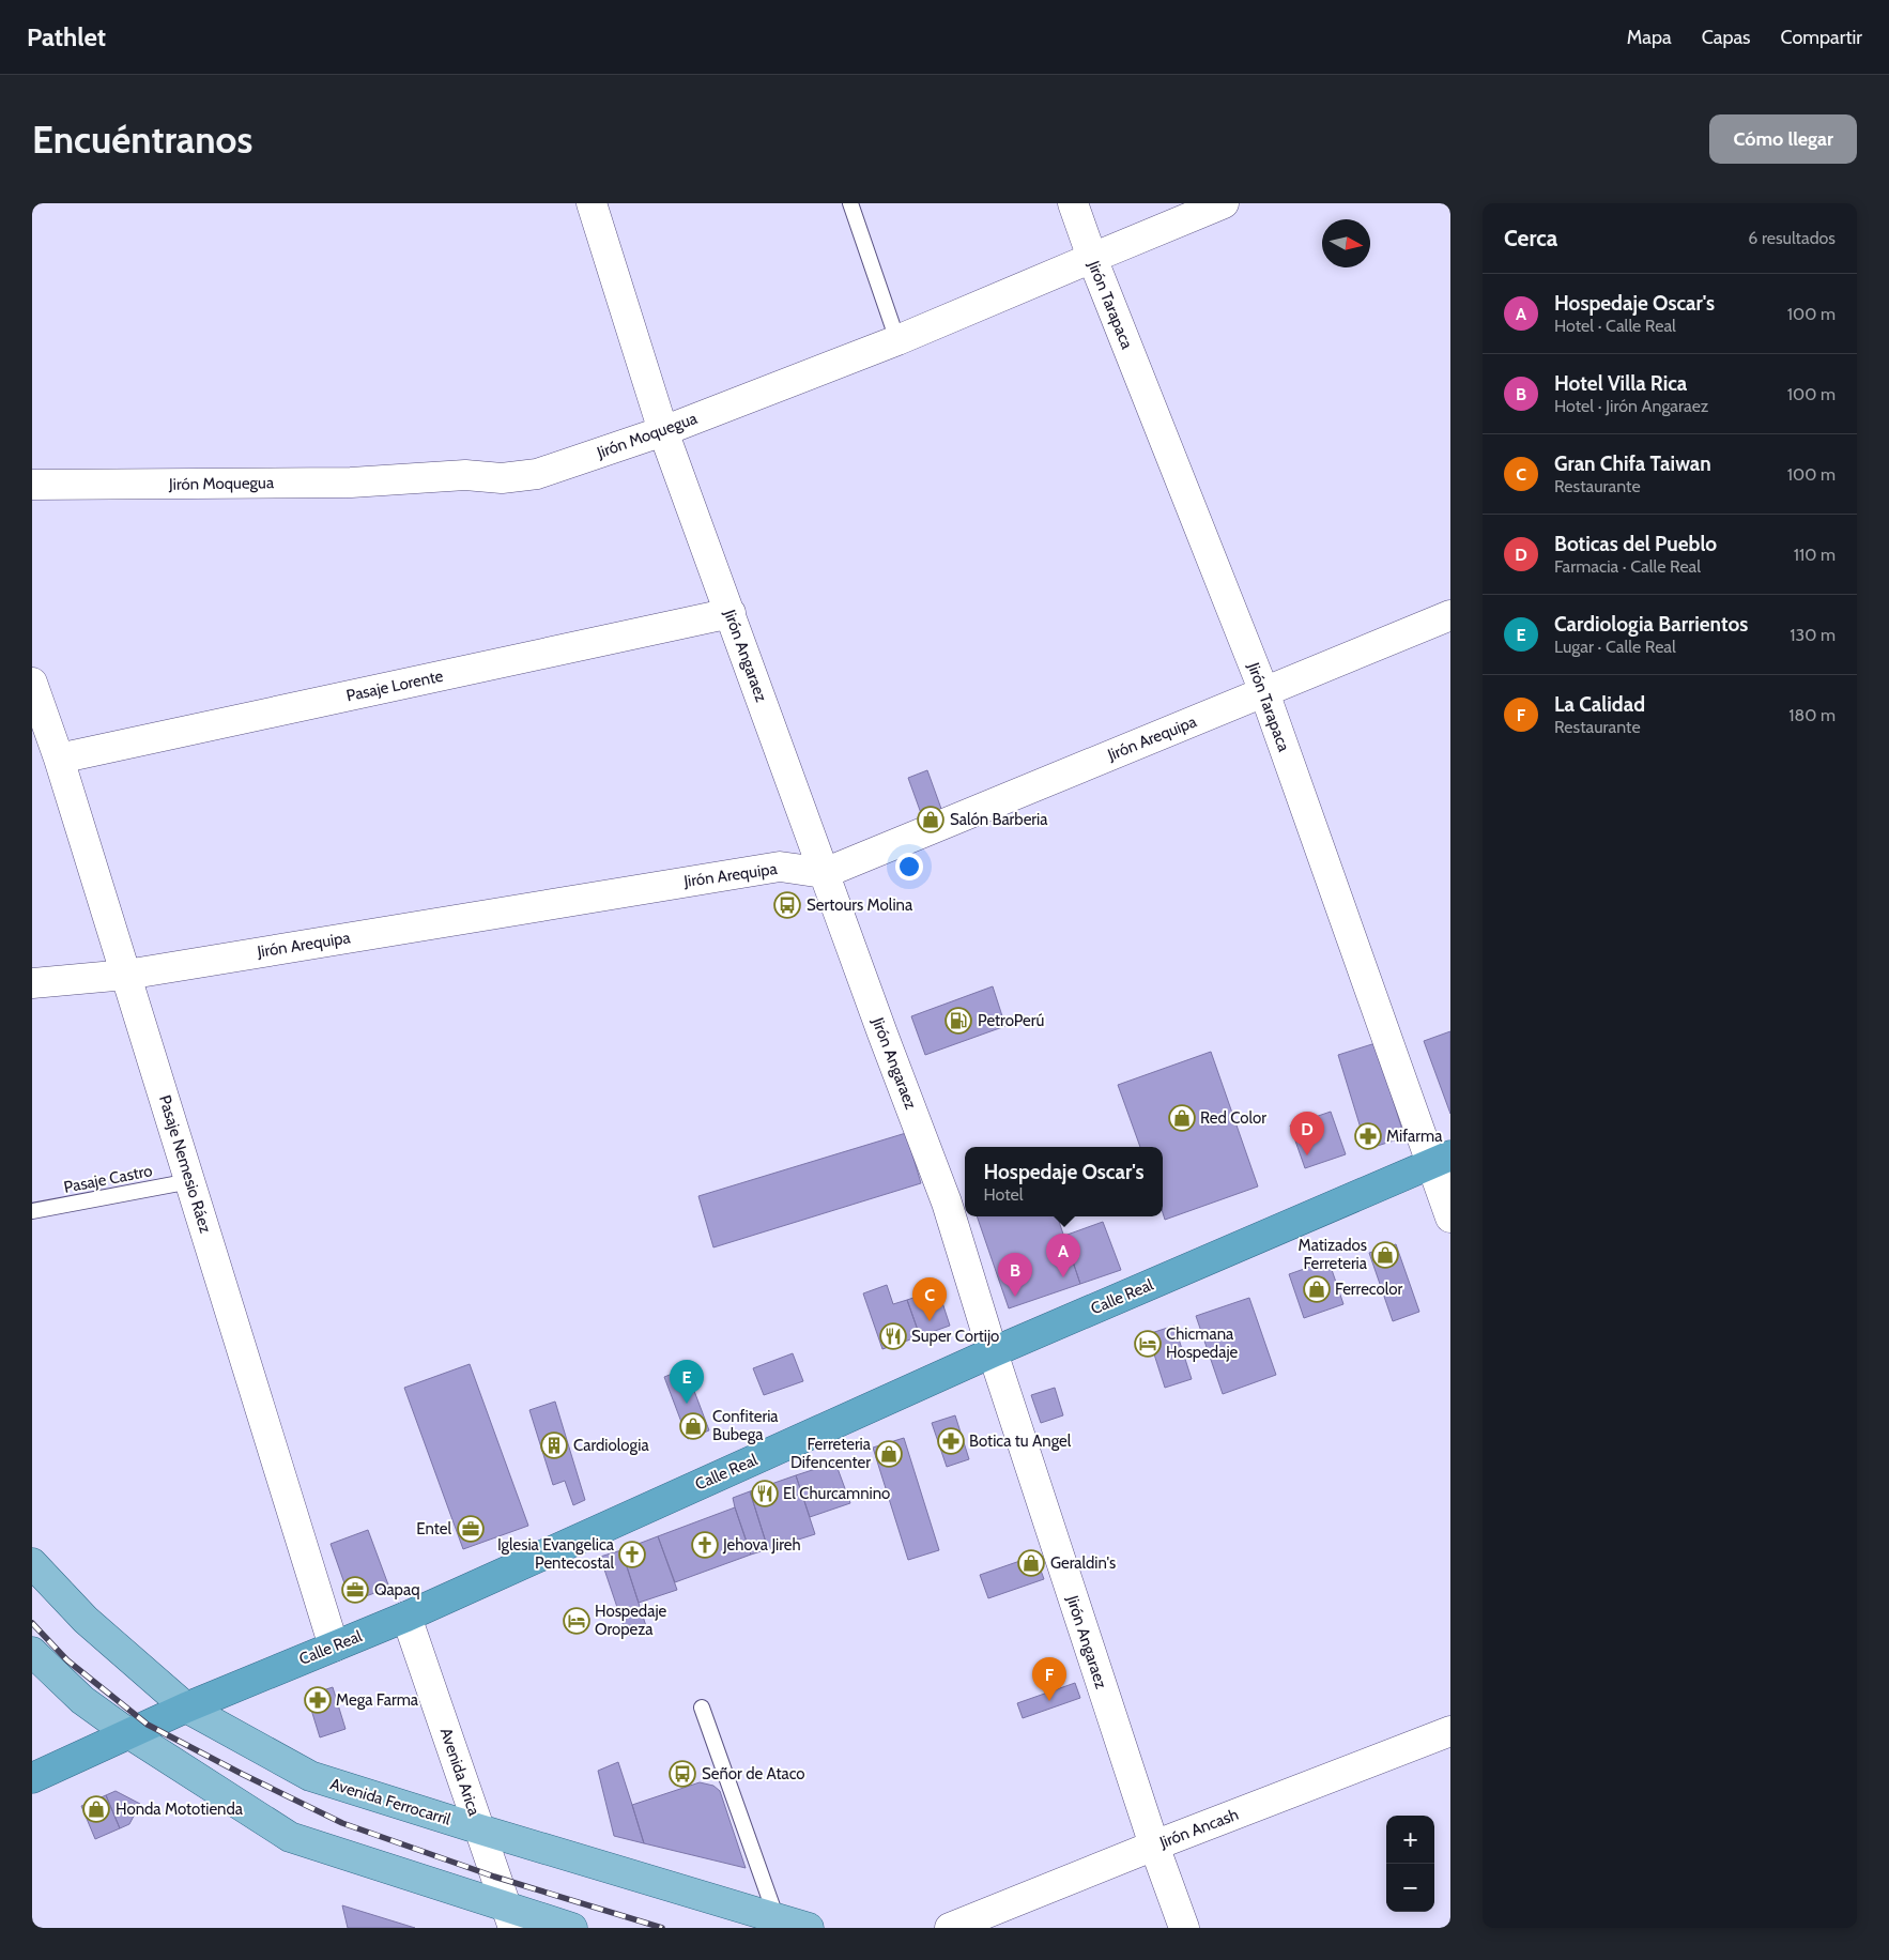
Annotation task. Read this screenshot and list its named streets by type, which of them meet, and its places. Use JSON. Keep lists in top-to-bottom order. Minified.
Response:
{"streets":{"highway":["Calle Real"],"main road":["Avenida Ferrocarril"],"street":["Jirón Tarapaca","Jirón Moquegua","Jirón Angaraez","Pasaje Lorente","Jirón Arequipa","Pasaje Nemesio Ráez","Avenida Arica","Jirón Ancash"],"lane":["Pasaje Castro"]},"crossings":[["Jirón Tarapaca","Jirón Moquegua"],["Jirón Tarapaca","Jirón Arequipa"],["Jirón Tarapaca","Calle Real"],["Jirón Moquegua","Jirón Angaraez"],["Jirón Angaraez","Pasaje Lorente"],["Jirón Angaraez","Jirón Arequipa"],["Jirón Angaraez","Calle Real"],["Jirón Angaraez","Jirón Ancash"],["Pasaje Lorente","Pasaje Nemesio Ráez"],["Jirón Arequipa","Pasaje Nemesio Ráez"],["Pasaje Nemesio Ráez","Pasaje Castro"],["Pasaje Nemesio Ráez","Calle Real"],["Calle Real","Avenida Arica"],["Calle Real","Avenida Ferrocarril"],["Avenida Arica","Avenida Ferrocarril"]],"places":{"shop":["Salón Barberia","Red Color","Matizados Ferreteria","Ferrecolor","Confiteria Bubega","Ferreteria Difencenter","Geraldin's","Honda Mototienda"],"bus stop":["Sertours Molina","Señor de Ataco"],"fuel station":["PetroPerú"],"pharmacy":["Mifarma","Botica tu Angel","Mega Farma"],"restaurant":["Super Cortijo","El Churcamnino"],"hotel":["Chicmana Hospedaje","Hospedaje Oropeza"],"building":["Cardiologia"],"office":["Entel","Qapaq"],"church":["Jehova Jireh","Iglesia Evangelica Pentecostal"]},"north":"right","page":{"header":"Pathlet","nav":["Mapa","Capas","Compartir"],"buttons":"Cómo llegar","title":"Encuéntranos","heading":["Cerca","6 resultados"],"list":[{"mark":"A","name":"Hospedaje Oscar's","note":"Hotel · Calle Real","value":"100 m"},{"mark":"B","name":"Hotel Villa Rica","note":"Hotel · Jirón Angaraez","value":"100 m"},{"mark":"C","name":"Gran Chifa Taiwan","note":"Restaurante","value":"100 m"},{"mark":"D","name":"Boticas del Pueblo","note":"Farmacia · Calle Real","value":"110 m"},{"mark":"E","name":"Cardiologia Barrientos","note":"Lugar · Calle Real","value":"130 m"},{"mark":"F","name":"La Calidad","note":"Restaurante","value":"180 m"}],"pins":["D","A","B","C","E","F"],"popup":["Hospedaje Oscar's","Hotel"],"map_buttons":["+","−"]}}
